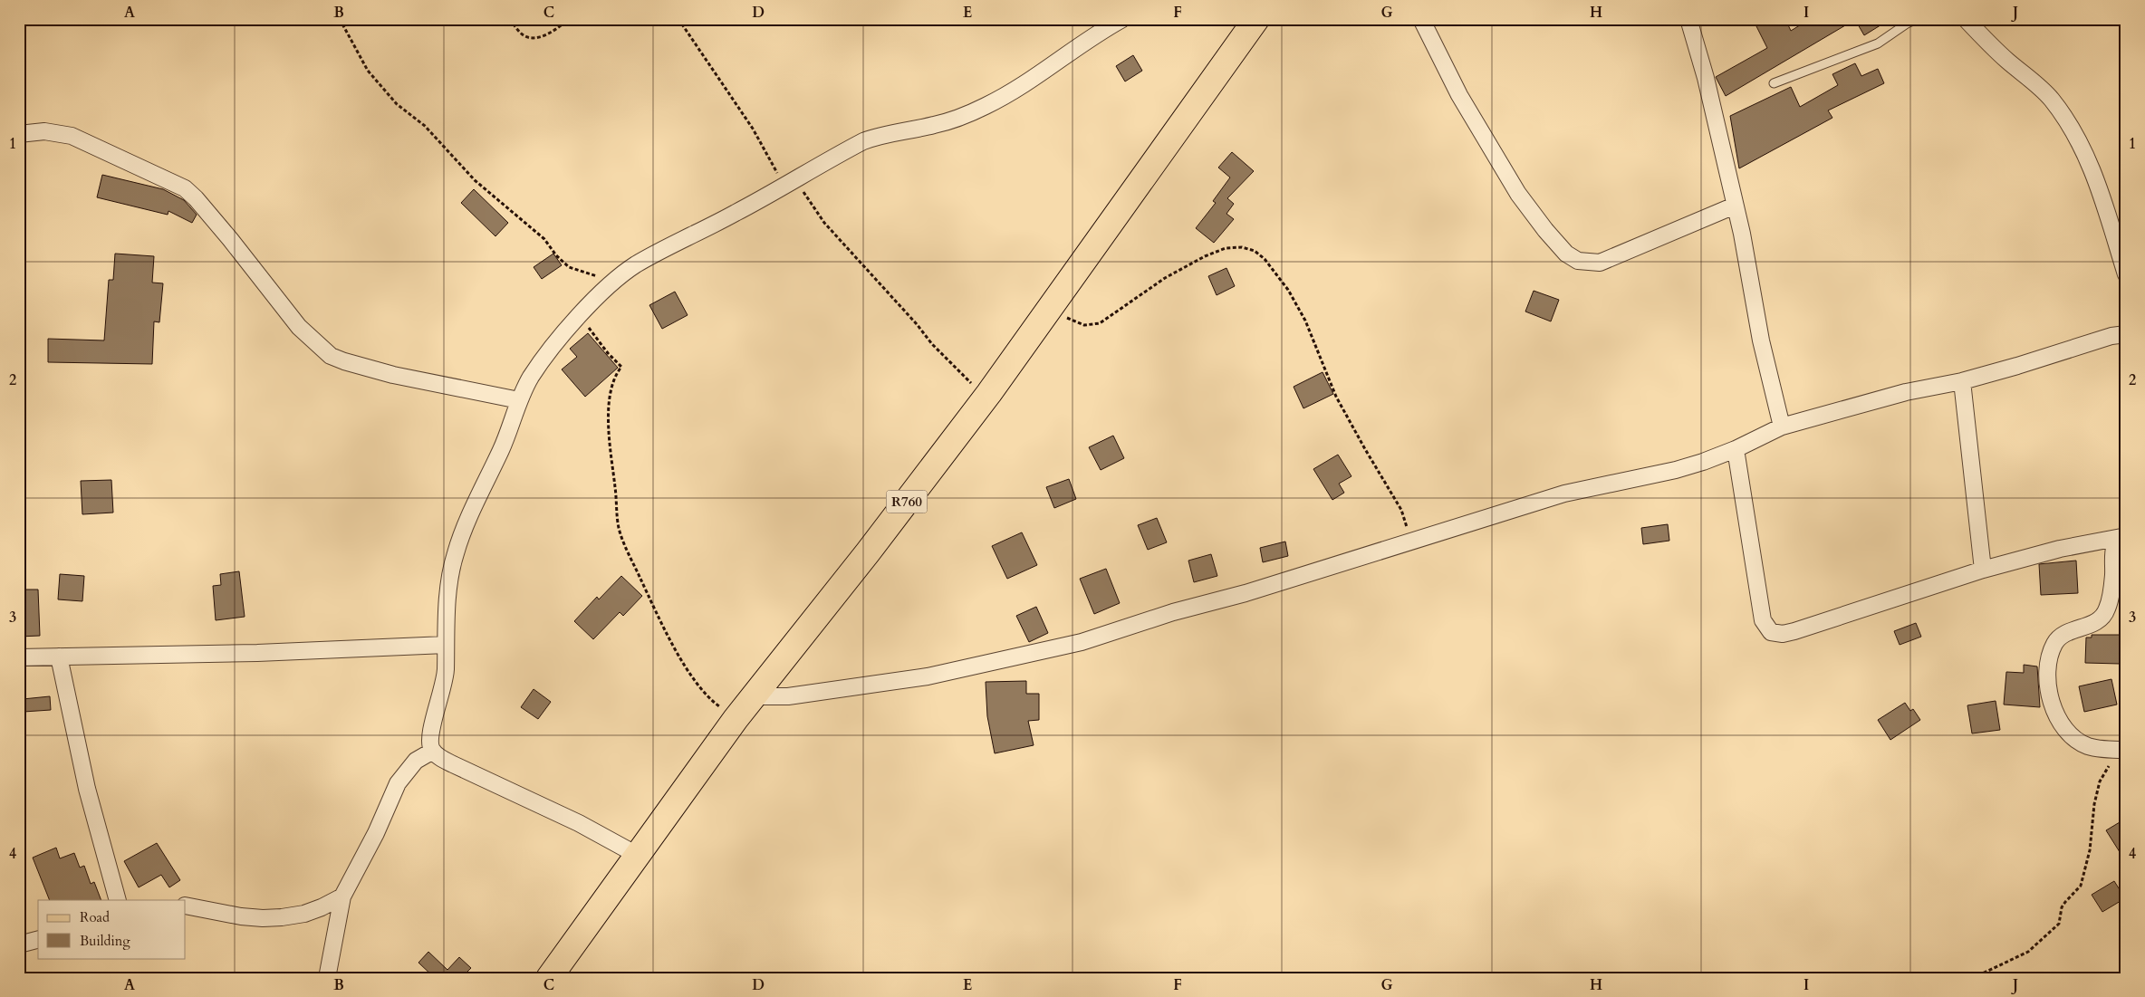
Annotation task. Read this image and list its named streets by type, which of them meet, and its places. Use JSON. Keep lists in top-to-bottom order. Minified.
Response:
{"streets":{"main road":["R760"]},"legend":["Road","Building"],"grid":{"columns":["A","B","C","D","E","F","G","H","I","J"],"rows":["1","2","3","4"]}}
